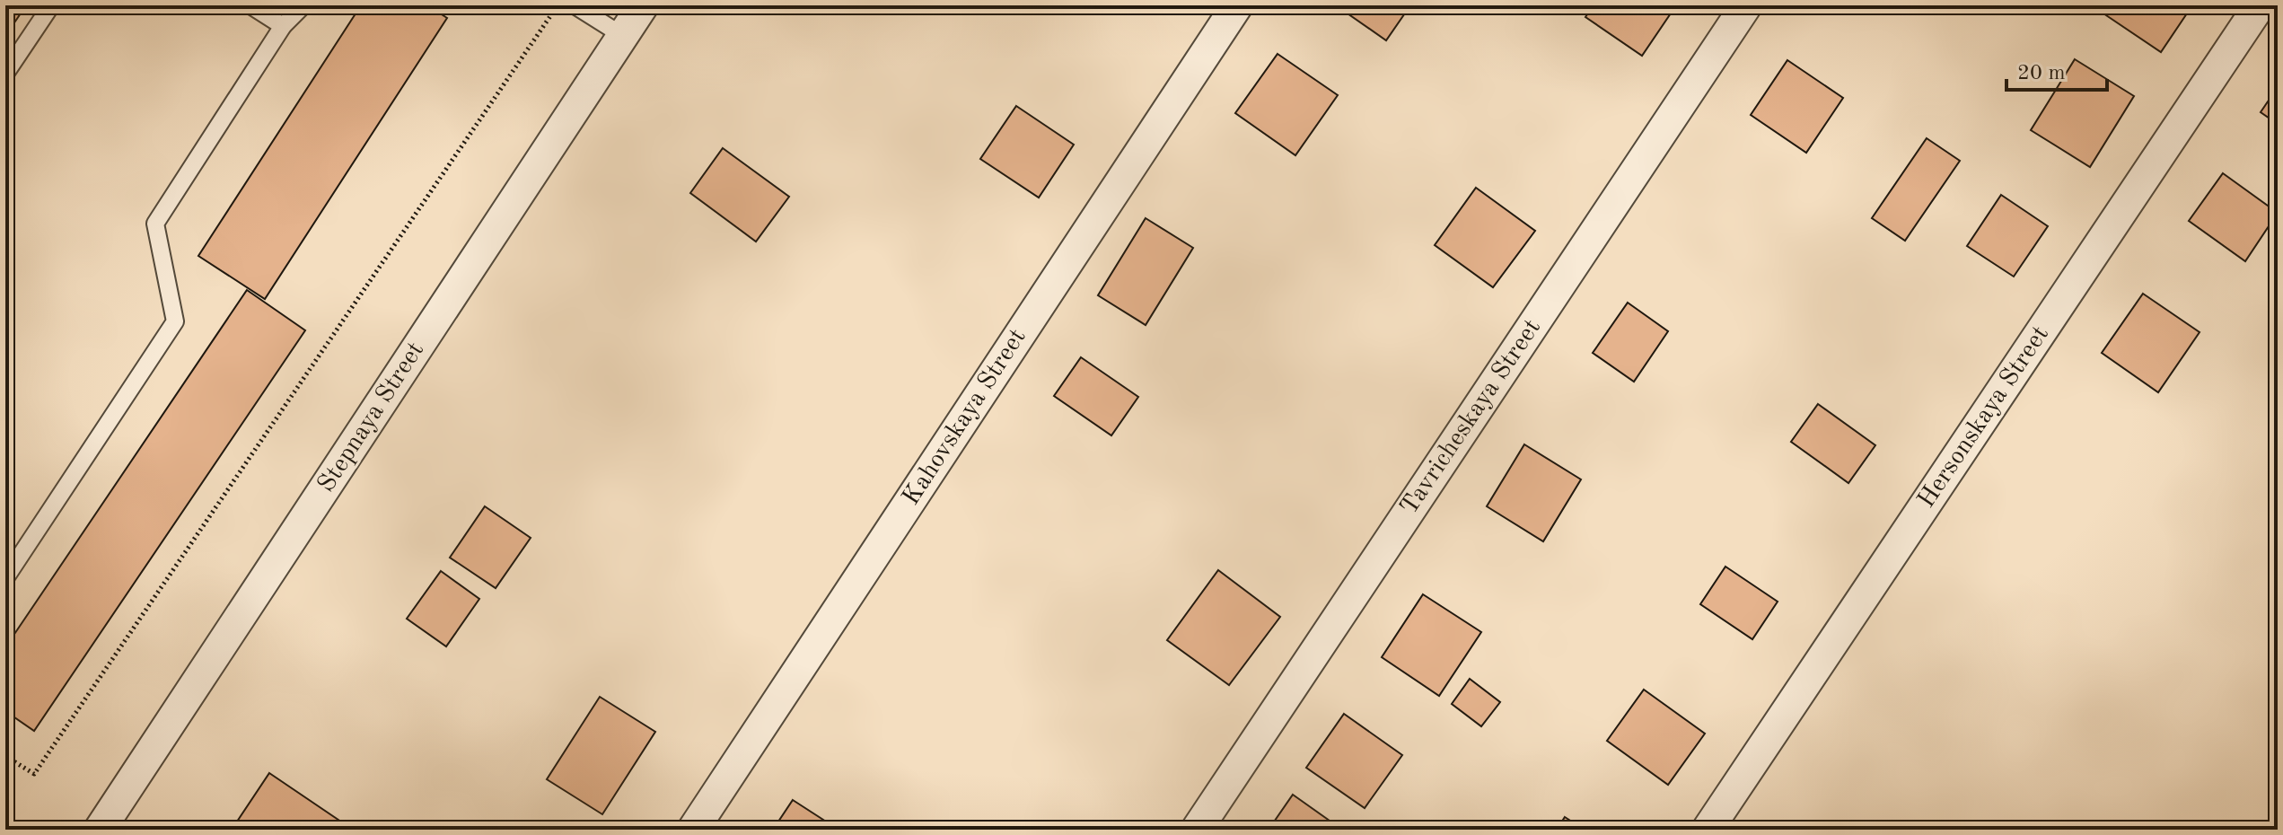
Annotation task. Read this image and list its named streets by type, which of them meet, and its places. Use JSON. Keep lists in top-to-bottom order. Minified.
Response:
{"streets":{"street":["Stepnaya Street","Kahovskaya Street","Tavricheskaya Street","Hersonskaya Street"]},"scale_bar":"20 m"}
